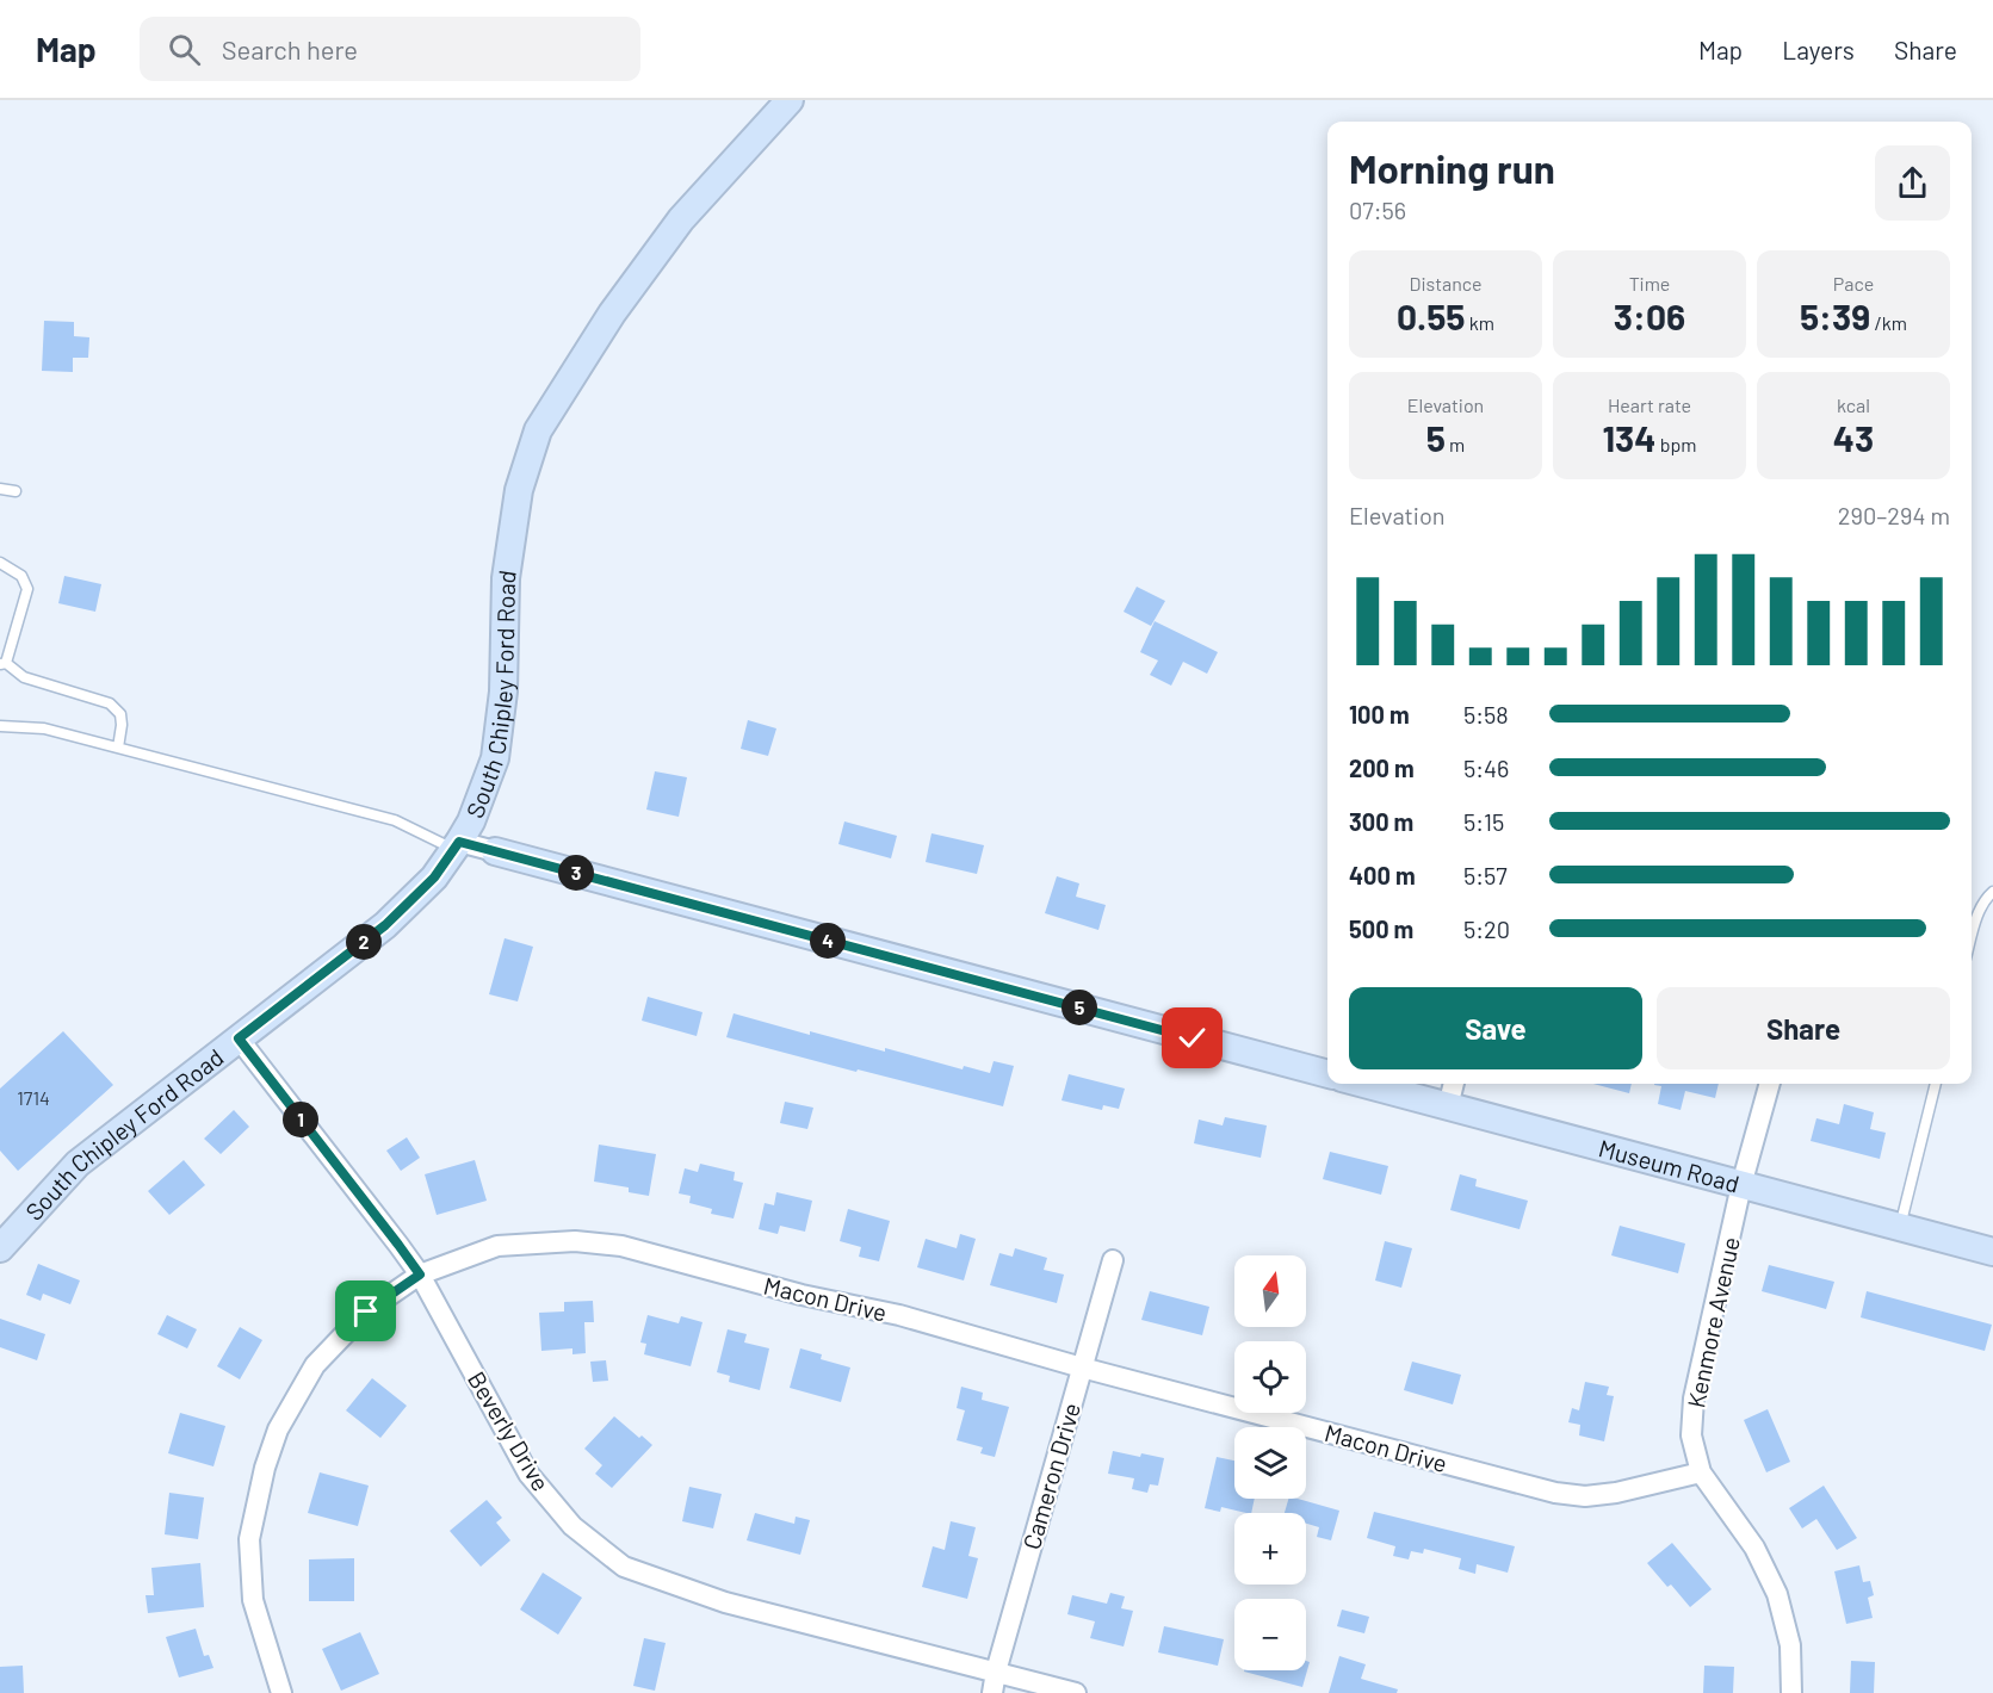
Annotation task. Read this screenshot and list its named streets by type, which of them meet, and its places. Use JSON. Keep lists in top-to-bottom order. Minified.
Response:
{"streets":{"street":["South Chipley Ford Road","Museum Road","Macon Drive","Kenmore Avenue","Beverly Drive","Cameron Drive"]},"crossings":[["South Chipley Ford Road","Beverly Drive"],["Museum Road","Kenmore Avenue"],["Macon Drive","Kenmore Avenue"],["Macon Drive","Beverly Drive"],["Macon Drive","Cameron Drive"],["Beverly Drive","Cameron Drive"]],"house_numbers":["1714"],"north":"top","page":{"header":"Map","search":"Search here","nav":["Map","Layers","Share"],"heading":["Morning run","07:56"],"stats":[["Distance","0.55 km"],["Time","3:06"],["Pace","5:39 /km"],["Elevation","5 m"],["Heart rate","134 bpm"],["kcal","43"]],"chart":["Elevation","290–294 m"],"list":[{"name":"100 m","note":"5:58"},{"name":"200 m","note":"5:46"},{"name":"300 m","note":"5:15"},{"name":"400 m","note":"5:57"},{"name":"500 m","note":"5:20"}],"pins":["3","4","2","5","1"],"buttons":["Save","Share"],"map_buttons":["+","−"]}}
